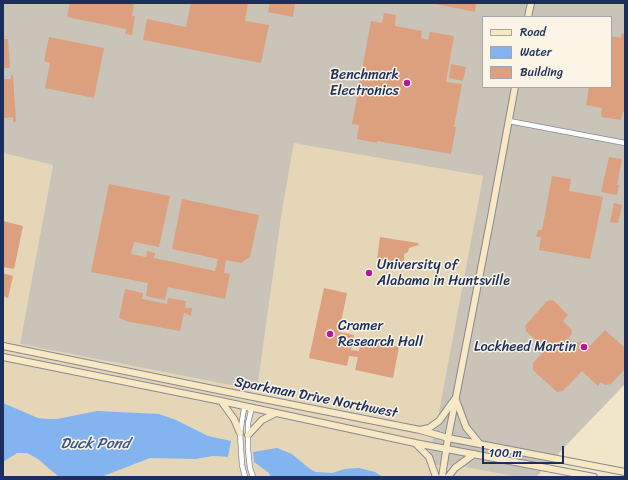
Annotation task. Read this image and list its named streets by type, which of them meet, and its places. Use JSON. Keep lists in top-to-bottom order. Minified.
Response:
{"streets":{"main road":["Sparkman Drive Northwest"]},"water":["Duck Pond"],"places":["Benchmark Electronics","University of Alabama in Huntsville","Cramer Research Hall","Lockheed Martin"],"legend":["Road","Water","Building"],"scale_bar":"100 m"}
